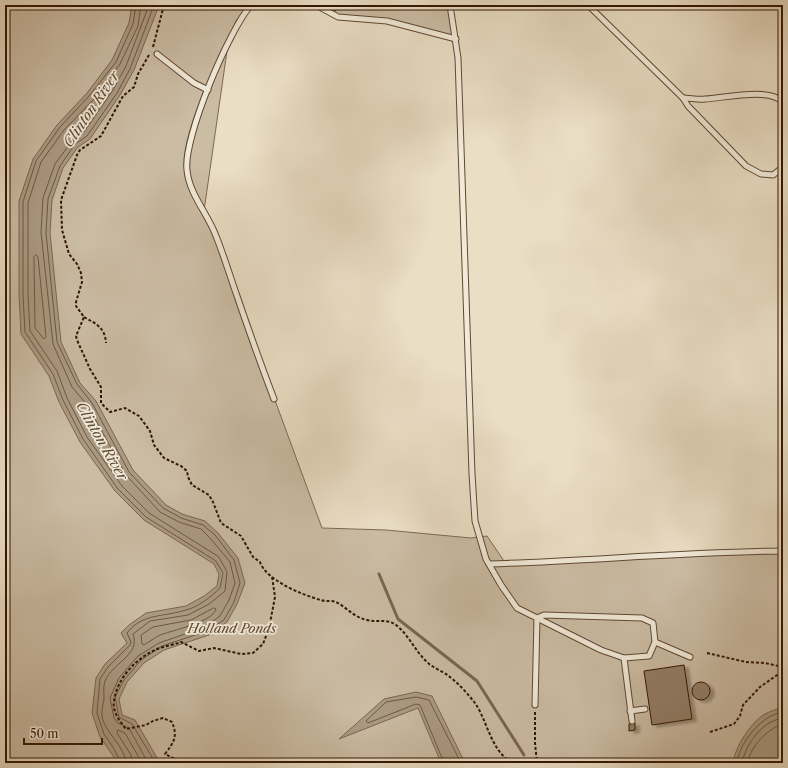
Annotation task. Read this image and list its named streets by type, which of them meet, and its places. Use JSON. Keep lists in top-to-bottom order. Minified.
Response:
{"water":["Clinton River"],"parks":["Holland Ponds"],"scale_bar":"50 m"}
